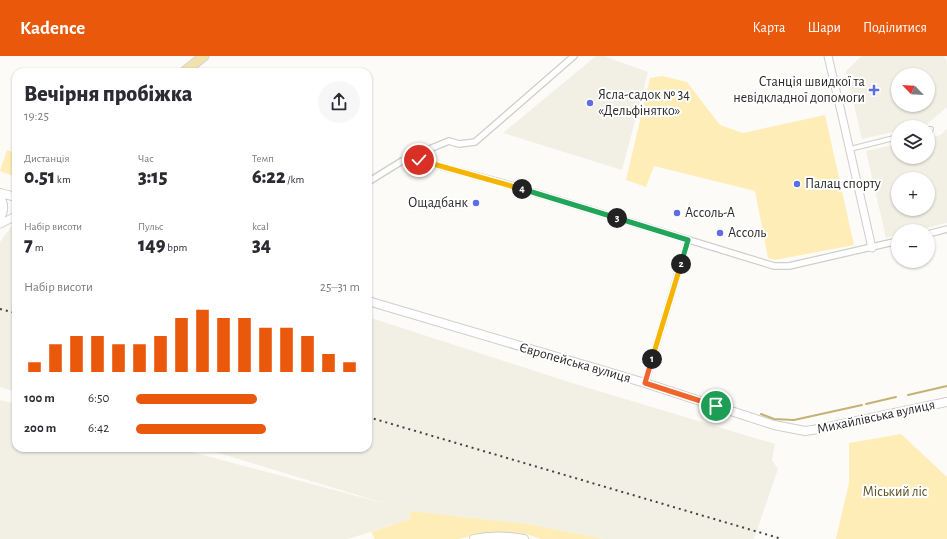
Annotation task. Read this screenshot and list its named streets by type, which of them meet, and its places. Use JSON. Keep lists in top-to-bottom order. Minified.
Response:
{"streets":{"main road":["Європейська вулиця","Михайлівська вулиця"]},"crossings":[["Європейська вулиця","Михайлівська вулиця"]],"parks":["Міський ліс"],"places":{"health":["Станція швидкої та невідкладної допомоги"],"other":["Ясла-садок № 34 «Дельфінятко»","Палац спорту","Ощадбанк","Ассоль-А","Ассоль"]},"north":"top left","page":{"header":"Kadence","nav":["Карта","Шари","Поділитися"],"map_buttons":["+","−"],"heading":["Вечірня пробіжка","19:25"],"stats":[["Дистанція","0.51 km"],["Час","3:15"],["Темп","6:22 /km"],["Набір висоти","7 m"],["Пульс","149 bpm"],["kcal","34"]],"pins":["4","3","2","1"],"chart":["Набір висоти","25–31 m"],"list":[{"name":"100 m","note":"6:50"},{"name":"200 m","note":"6:42"}]}}
